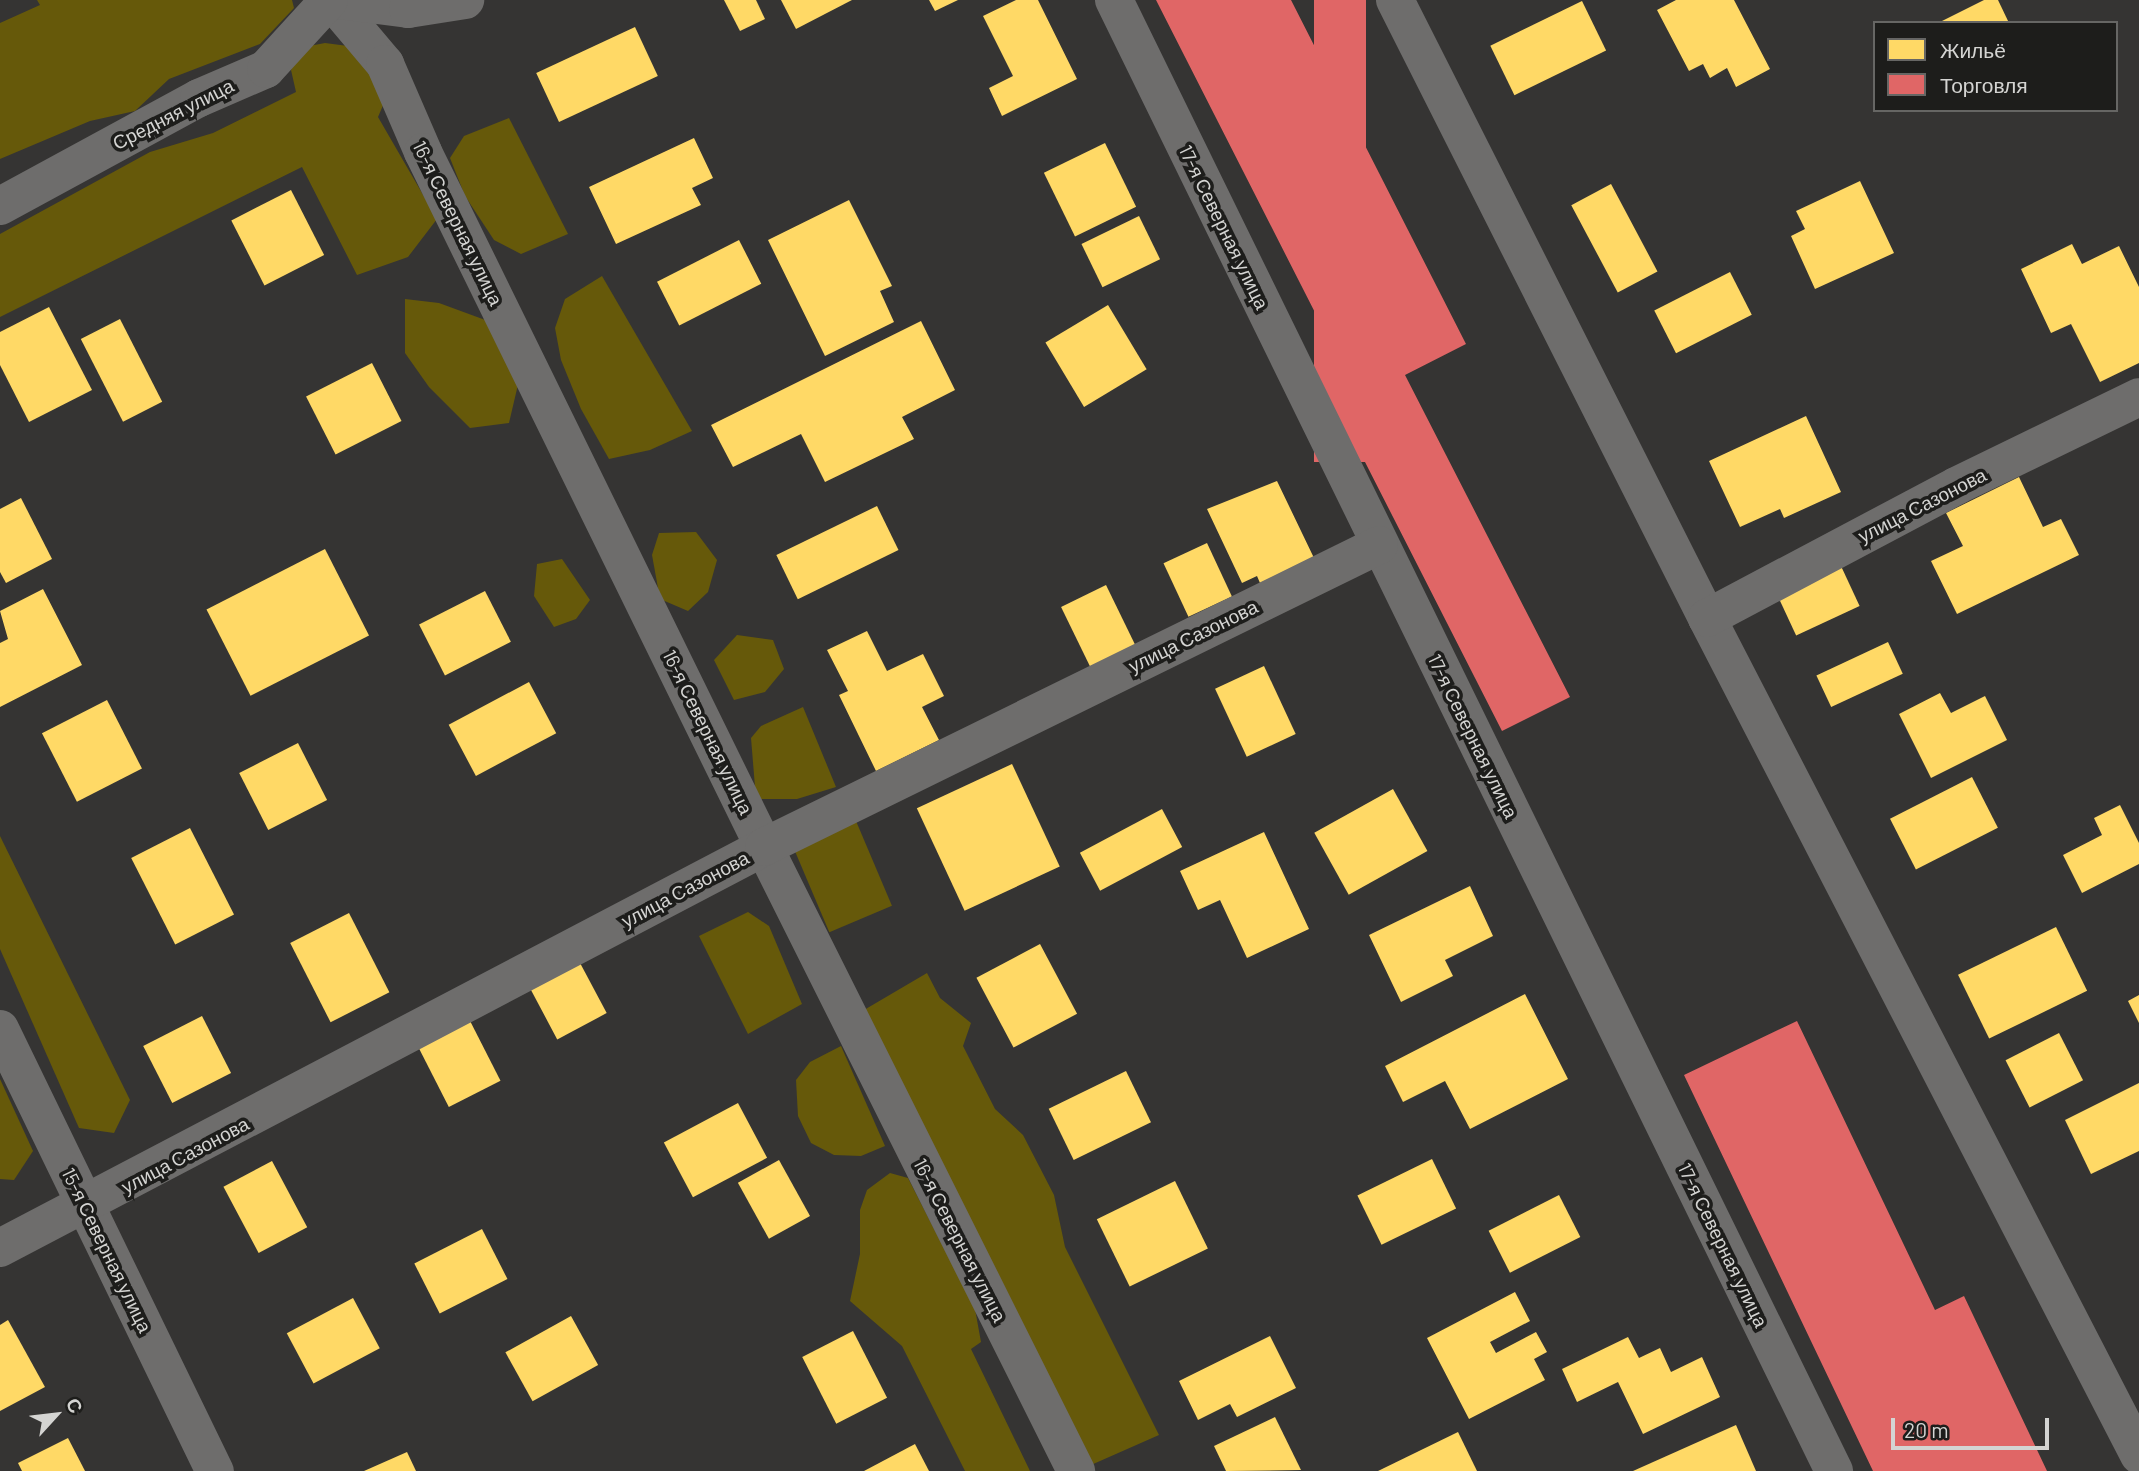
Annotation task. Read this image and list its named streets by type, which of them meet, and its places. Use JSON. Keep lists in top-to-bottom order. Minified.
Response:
{"streets":{"street":["Средняя улица","16-я Северная улица","17-я Северная улица","улица Сазонова","15-я Северная улица"]},"crossings":[["Средняя улица","16-я Северная улица"],["16-я Северная улица","улица Сазонова"],["17-я Северная улица","улица Сазонова"],["улица Сазонова","15-я Северная улица"]],"legend":["Жильё","Торговля"],"scale_bar":"20 m","north":"top right"}
